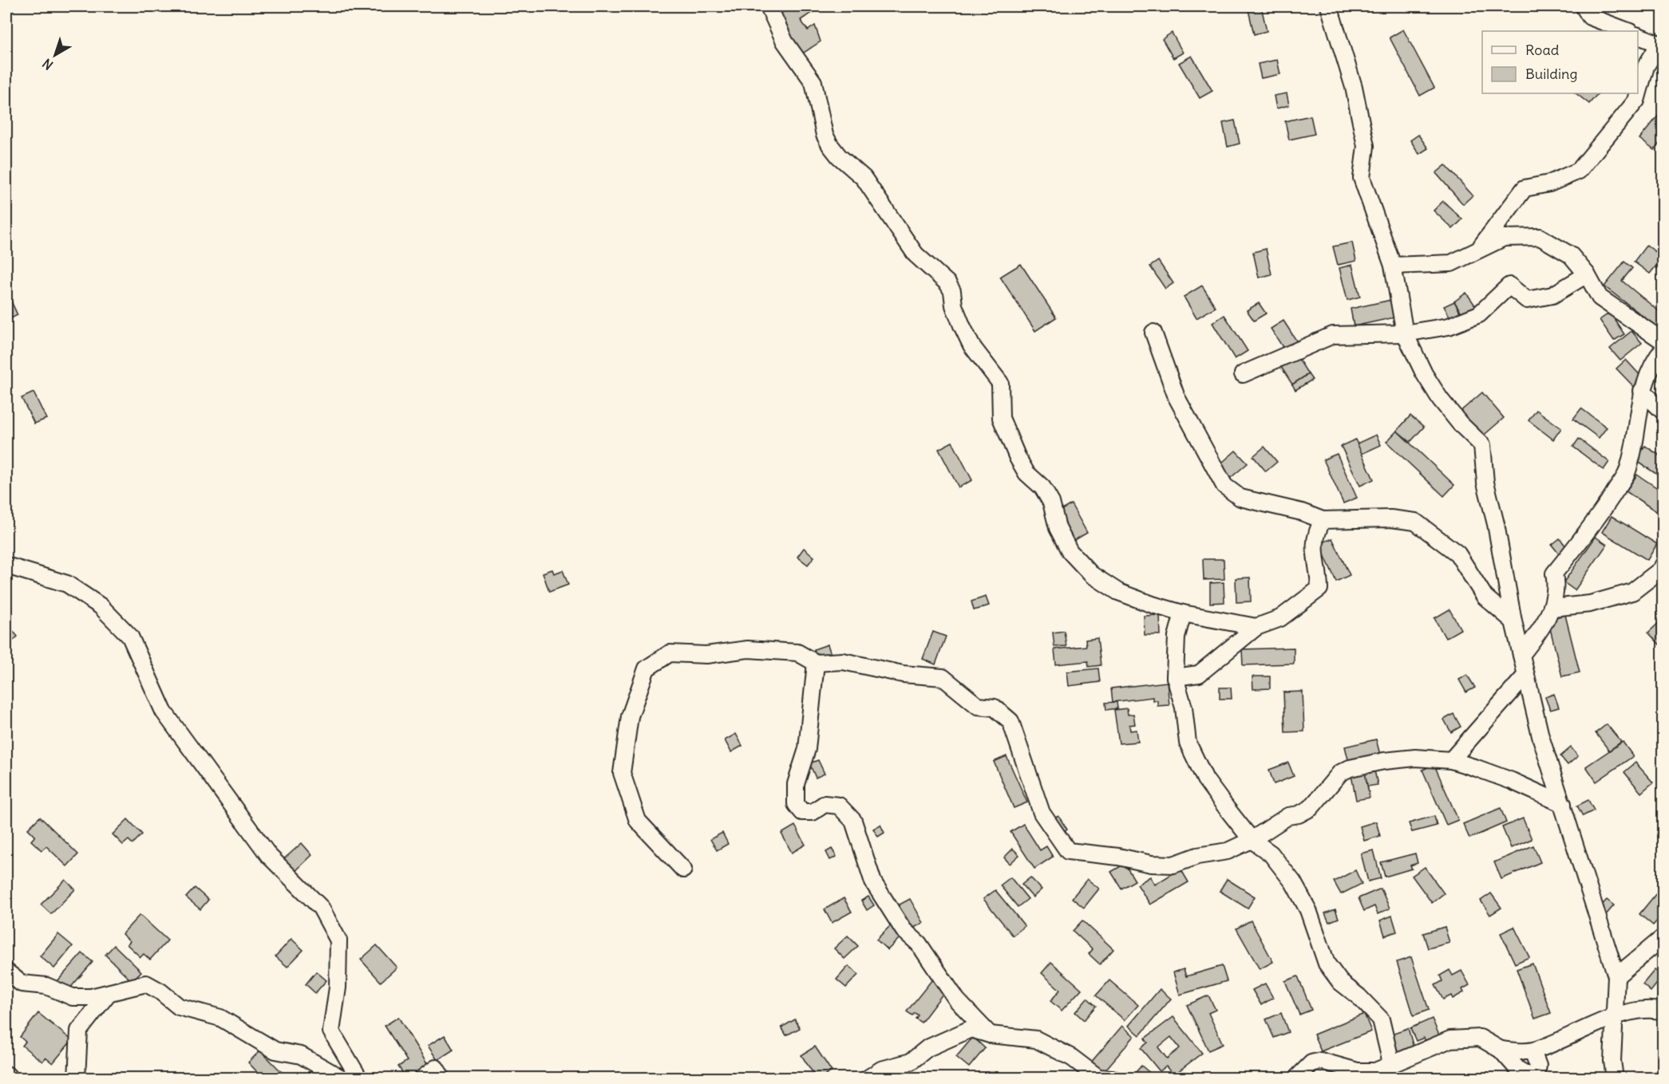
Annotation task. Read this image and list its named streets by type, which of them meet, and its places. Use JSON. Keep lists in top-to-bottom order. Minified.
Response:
{"legend":["Road","Building"],"north":"bottom left"}
